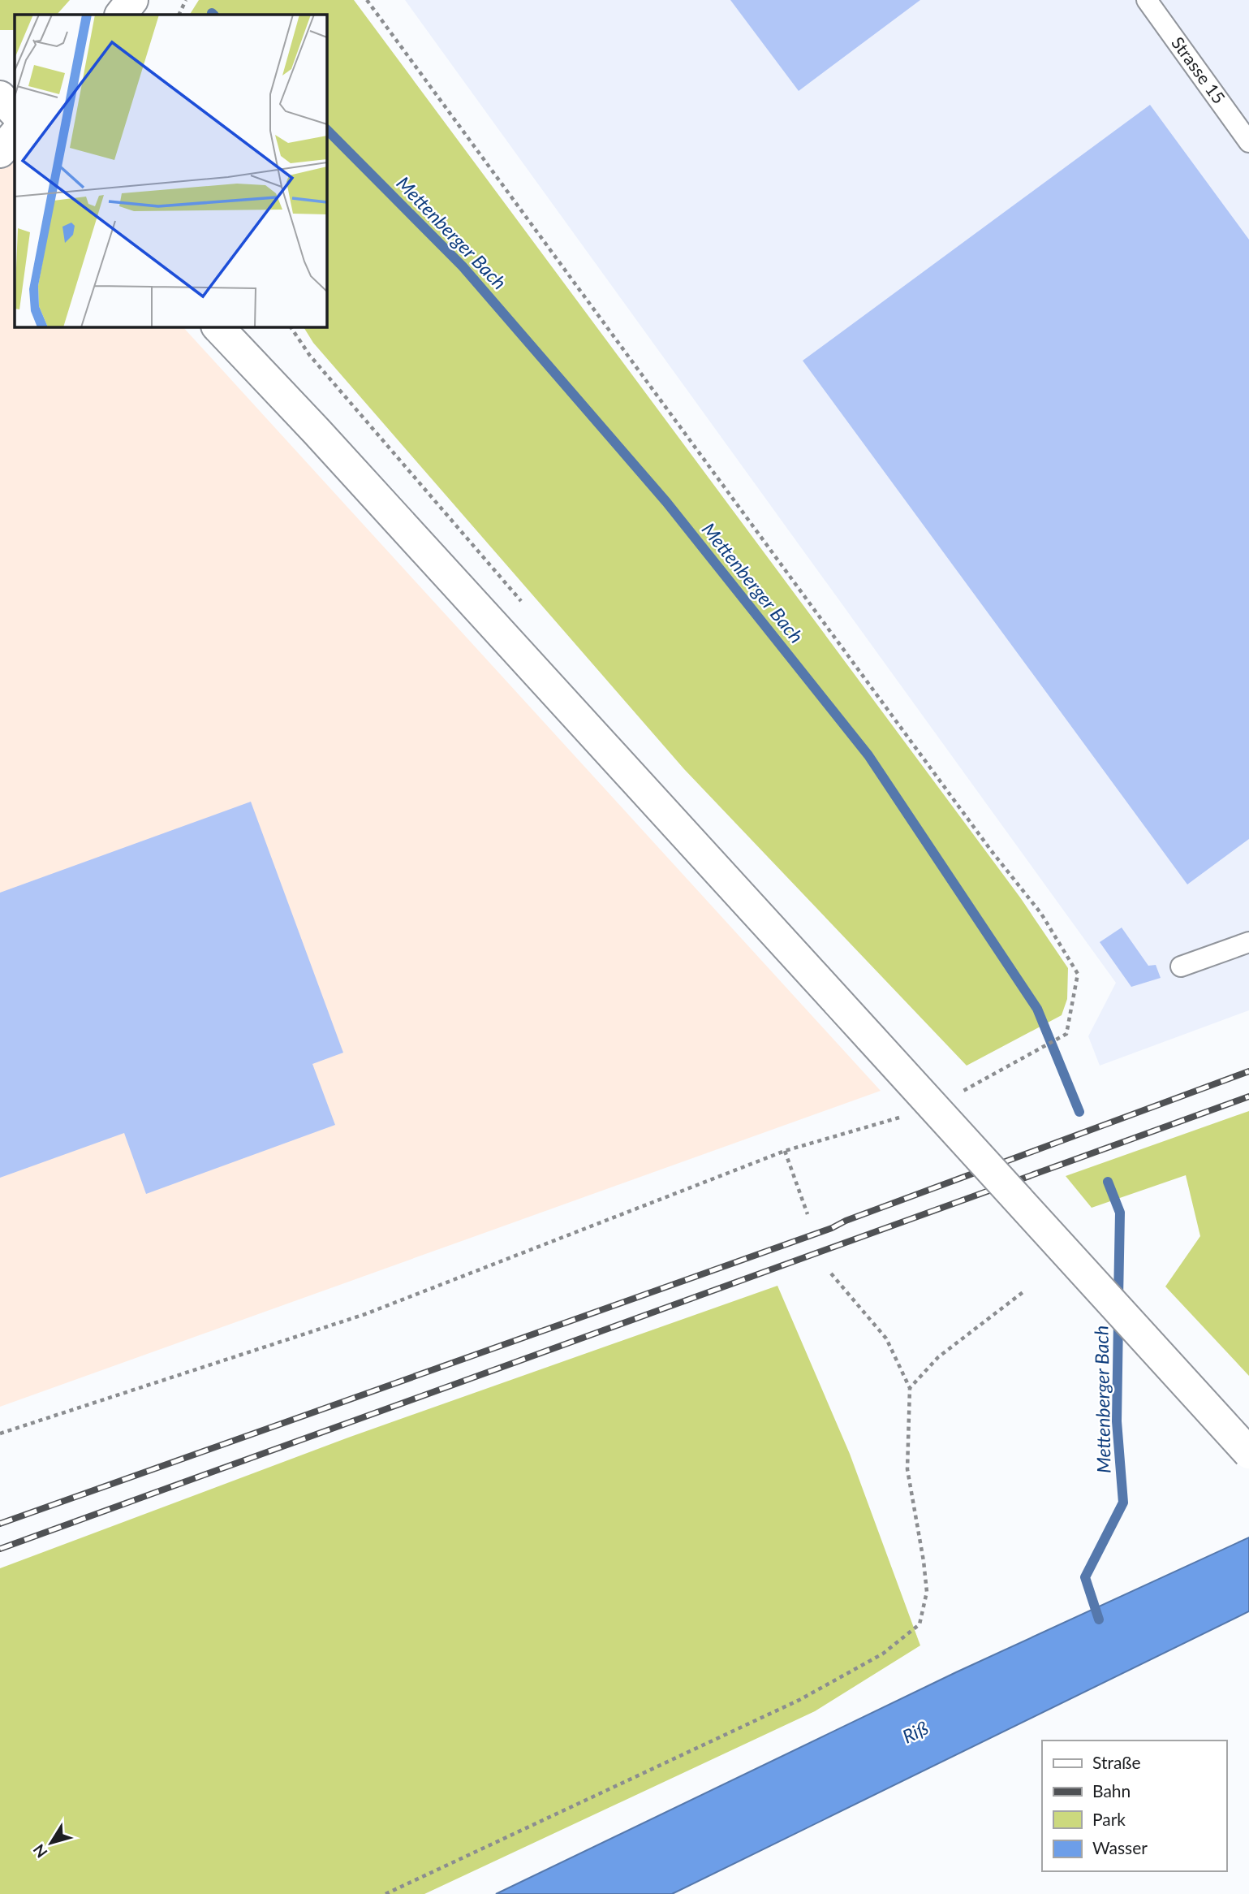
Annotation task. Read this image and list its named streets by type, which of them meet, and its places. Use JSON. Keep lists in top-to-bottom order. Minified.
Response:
{"streets":{"lane":["Strasse 15"]},"water":["Mettenberger Bach","Riß"],"legend":["Straße","Bahn","Park","Wasser"],"north":"bottom left"}
